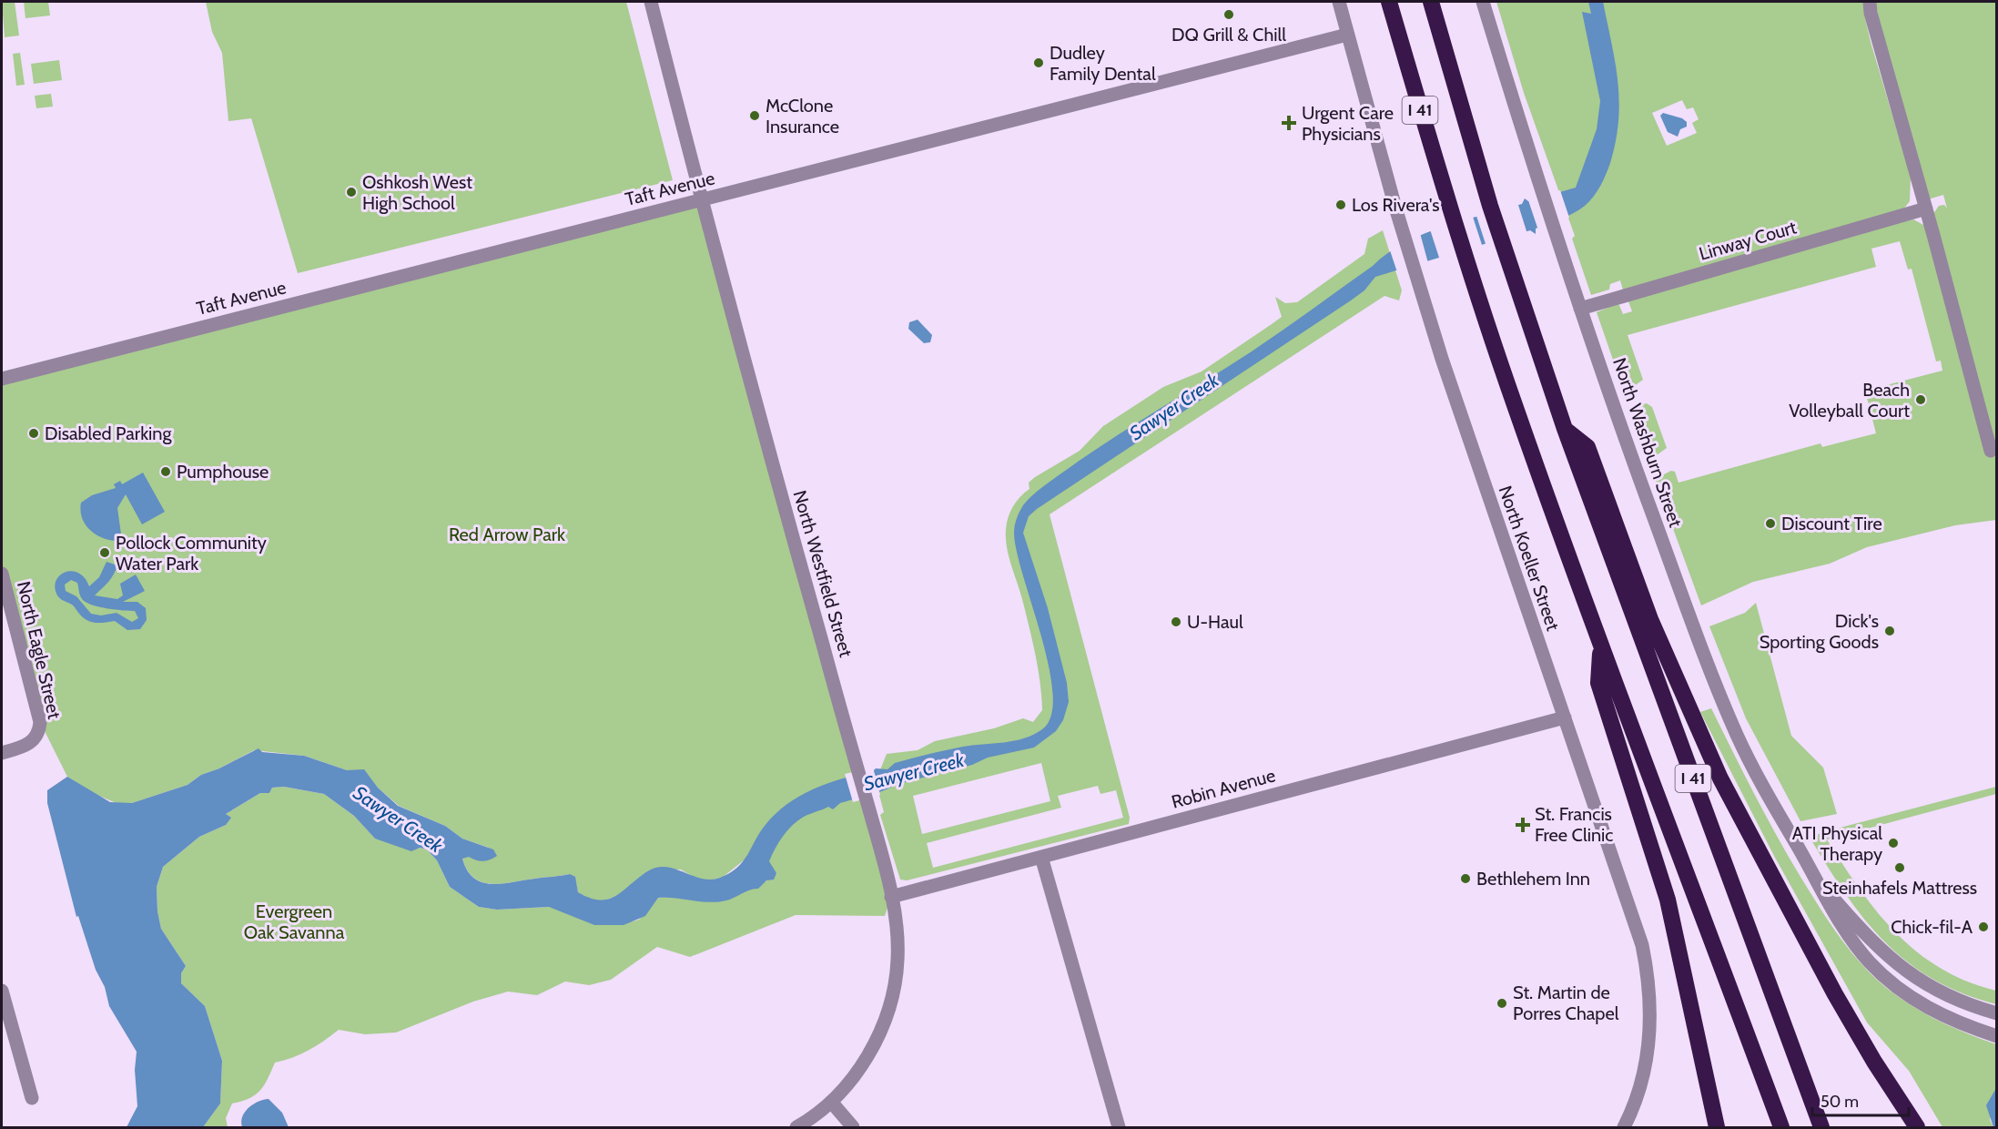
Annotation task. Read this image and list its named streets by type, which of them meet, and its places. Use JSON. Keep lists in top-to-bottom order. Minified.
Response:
{"streets":{"highway":["I 41"],"street":["Taft Avenue","Linway Court","North Washburn Street","North Koeller Street","North Westfield Street","North Eagle Street","Robin Avenue"]},"crossings":[["Taft Avenue","North Koeller Street"],["Taft Avenue","North Westfield Street"],["Linway Court","North Washburn Street"],["North Koeller Street","Robin Avenue"],["North Westfield Street","Robin Avenue"]],"water":["Sawyer Creek"],"parks":["Red Arrow Park","Evergreen Oak Savanna"],"places":{"other":["DQ Grill & Chill","Dudley Family Dental","McClone Insurance","Oshkosh West High School","Los Rivera's","Beach Volleyball Court","Disabled Parking","Pumphouse","Discount Tire","Pollock Community Water Park","U-Haul","Dick's Sporting Goods","ATI Physical Therapy","Steinhafels Mattress","Bethlehem Inn","Chick-fil-A","St. Martin de Porres Chapel"],"health":["Urgent Care Physicians","St. Francis Free Clinic"]},"scale_bar":"50 m"}
